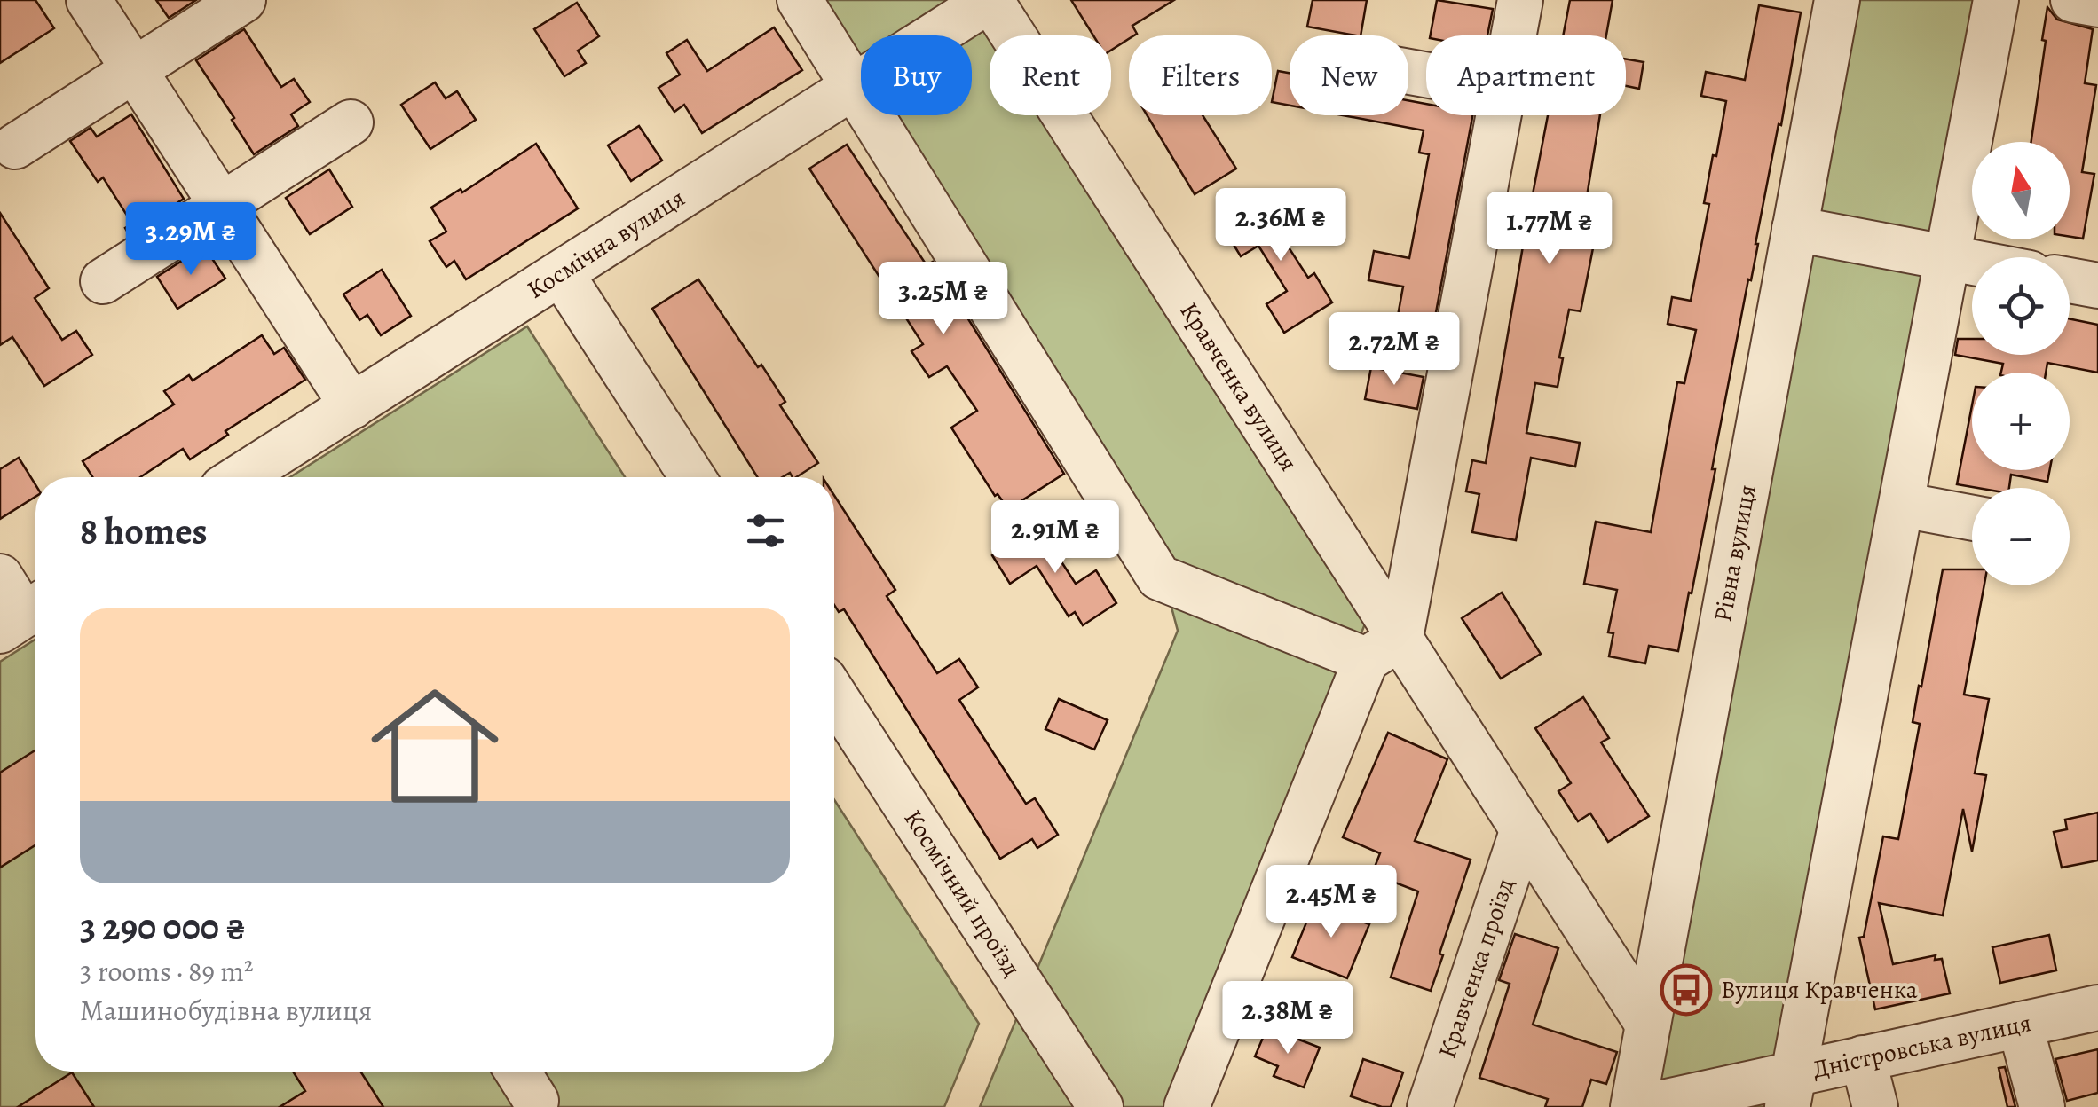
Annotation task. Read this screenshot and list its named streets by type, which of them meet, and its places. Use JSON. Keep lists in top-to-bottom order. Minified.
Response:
{"streets":{"street":["Космічна вулиця","Кравченка вулиця","Рівна вулиця","Космічний проїзд","Кравченка проїзд","Дністровська вулиця"]},"crossings":[["Космічна вулиця","Кравченка вулиця"],["Кравченка вулиця","Рівна вулиця"],["Кравченка вулиця","Кравченка проїзд"]],"places":{"bus stop":["Вулиця Кравченка"]},"north":"top","page":{"chip":["Buy","Rent","Filters","New","Apartment"],"map_buttons":["+","−"],"price":["2.36M ₴","1.77M ₴","3.29M ₴","3.25M ₴","2.72M ₴","2.91M ₴","2.45M ₴","2.38M ₴"],"heading":"8 homes","list":[{"name":"3 290 000 ₴","note":"3 rooms · 89 m² · Машинобудівна вулиця"}]}}
